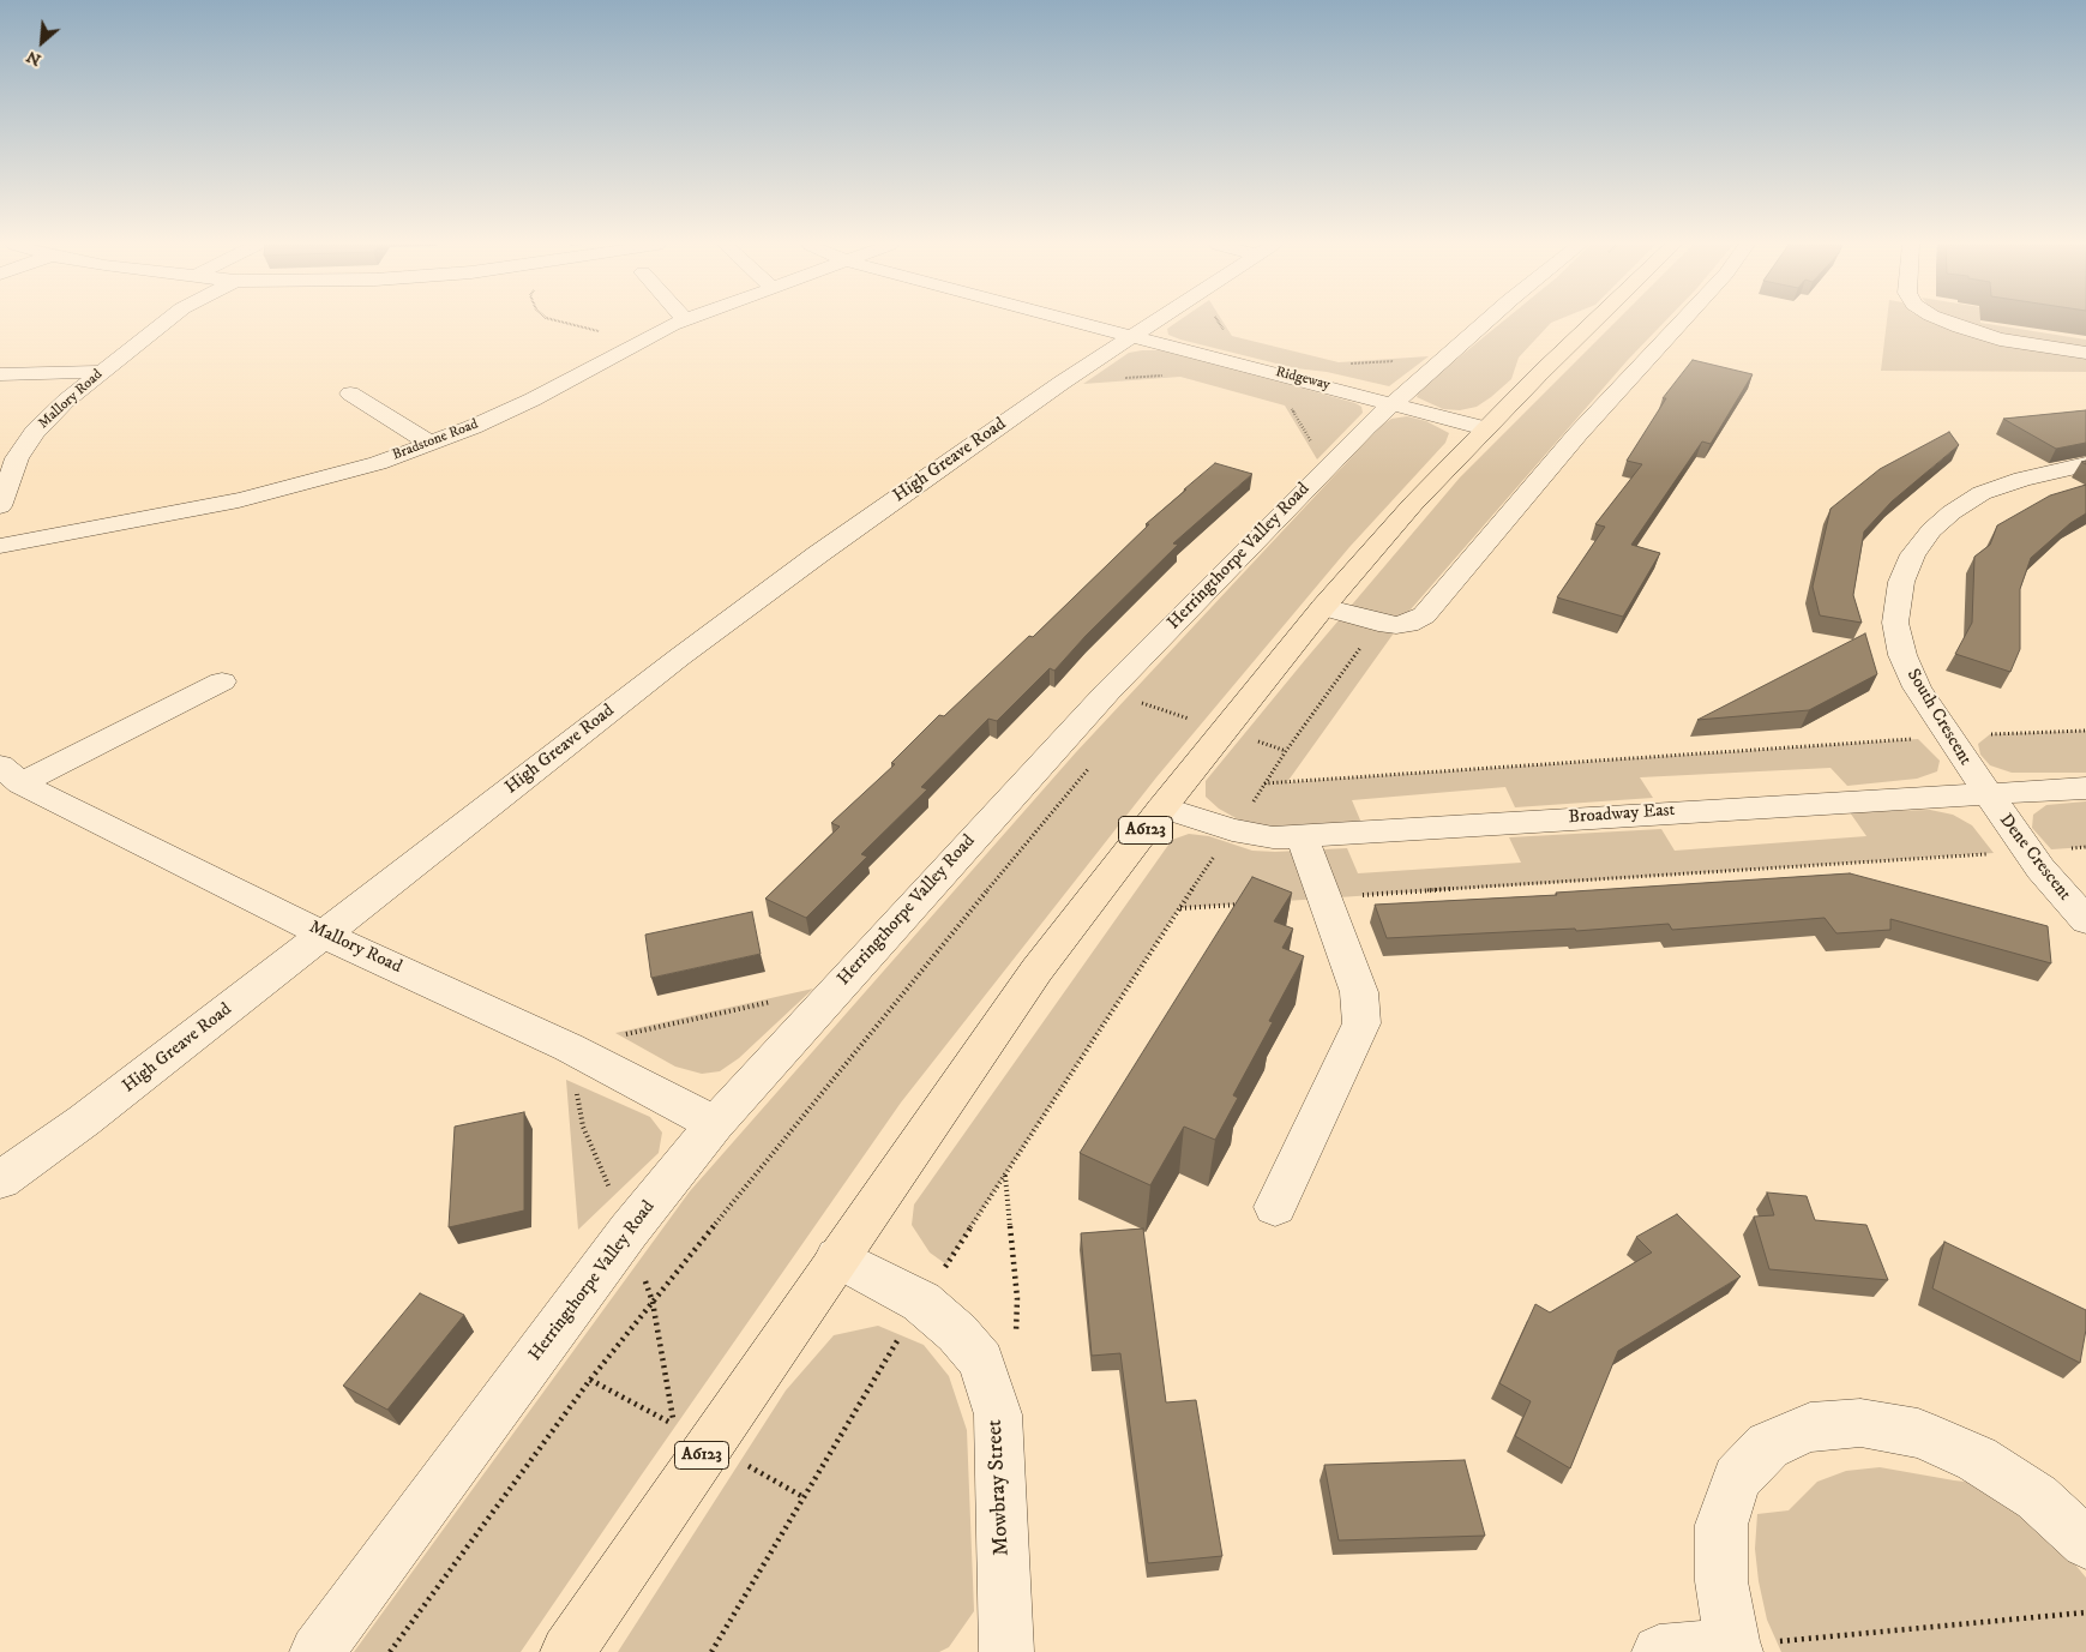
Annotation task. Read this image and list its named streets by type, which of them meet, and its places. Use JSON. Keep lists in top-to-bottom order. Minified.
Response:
{"streets":{"main road":["A6123"],"street":["Ridgeway","Mallory Road","Bradstone Road","High Greave Road","Herringthorpe Valley Road","South Crescent","Broadway East","Dene Crescent","Mowbray Street"]},"crossings":[["Ridgeway","High Greave Road"],["Ridgeway","Herringthorpe Valley Road"],["Ridgeway","A6123"],["Mallory Road","High Greave Road"],["Mallory Road","Herringthorpe Valley Road"],["South Crescent","Broadway East"],["South Crescent","Dene Crescent"],["Broadway East","A6123"],["Broadway East","Dene Crescent"],["A6123","Mowbray Street"]],"north":"bottom left"}
